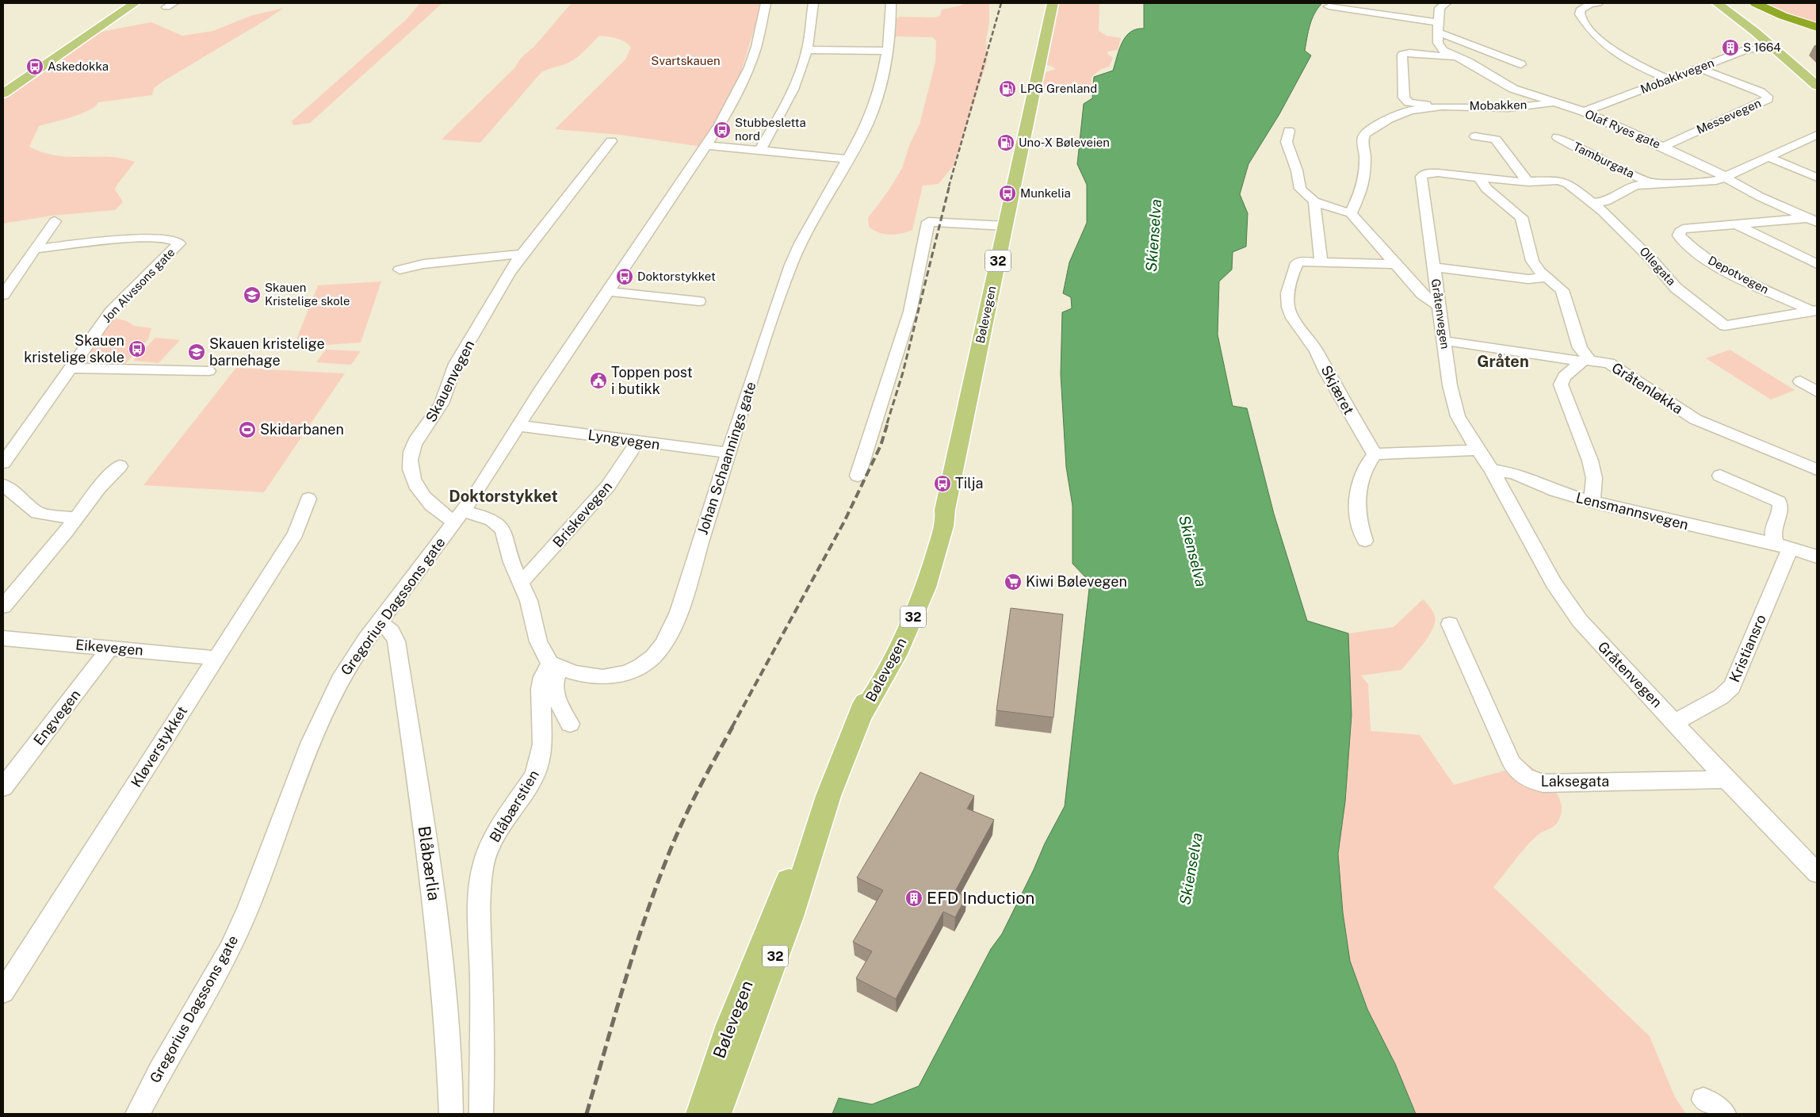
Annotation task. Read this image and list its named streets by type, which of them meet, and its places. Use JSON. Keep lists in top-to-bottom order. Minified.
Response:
{"streets":{"main road":["32","Bølevegen"],"street":["Mobakkvegen","Mobakken","Messevegen","Olaf Ryes gate","Tamburgata","Ollegata","Depotvegen","Jon Alvssons gate","Gråtenvegen","Skauenvegen","Gråtenløkka","Skjæret","Lyngvegen","Johan Schaannings gate","Lensmannsvegen","Briskevegen","Gregorius Dagssons gate","Eikevegen","Kristiansro","Engvegen","Kløverstykket","Laksegata","Blåbærstien","Blåbærlia"]},"crossings":[["Mobakkvegen","Messevegen"],["Mobakkvegen","Olaf Ryes gate"],["Mobakken","Olaf Ryes gate"],["Messevegen","Olaf Ryes gate"],["Olaf Ryes gate","Tamburgata"],["Olaf Ryes gate","Depotvegen"],["Tamburgata","Ollegata"],["Ollegata","Depotvegen"],["Ollegata","Gråtenvegen"],["Gråtenvegen","Gråtenløkka"],["Gråtenvegen","Lensmannsvegen"],["Gråtenvegen","Kristiansro"],["Gråtenvegen","Laksegata"],["Skauenvegen","Gregorius Dagssons gate"],["Lyngvegen","Johan Schaannings gate"],["Lyngvegen","Briskevegen"],["Lyngvegen","Gregorius Dagssons gate"],["Johan Schaannings gate","Blåbærstien"],["Lensmannsvegen","Kristiansro"],["Gregorius Dagssons gate","Blåbærlia"],["Eikevegen","Engvegen"],["Eikevegen","Kløverstykket"]],"districts":["Gråten","Doktorstykket"],"water":["Skienselva"],"parks":["Svartskauen"],"places":{"building":["S 1664","EFD Induction"],"bus stop":["Askedokka","Stubbesletta nord","Munkelia","Doktorstykket","Skauen kristelige skole","Tilja"],"fuel station":["LPG Grenland","Uno-X Bøleveien"],"school or university":["Skauen Kristelige skole","Skauen kristelige barnehage"],"public building":["Toppen post i butikk"],"sports":["Skidarbanen"],"supermarket":["Kiwi Bølevegen"]}}
